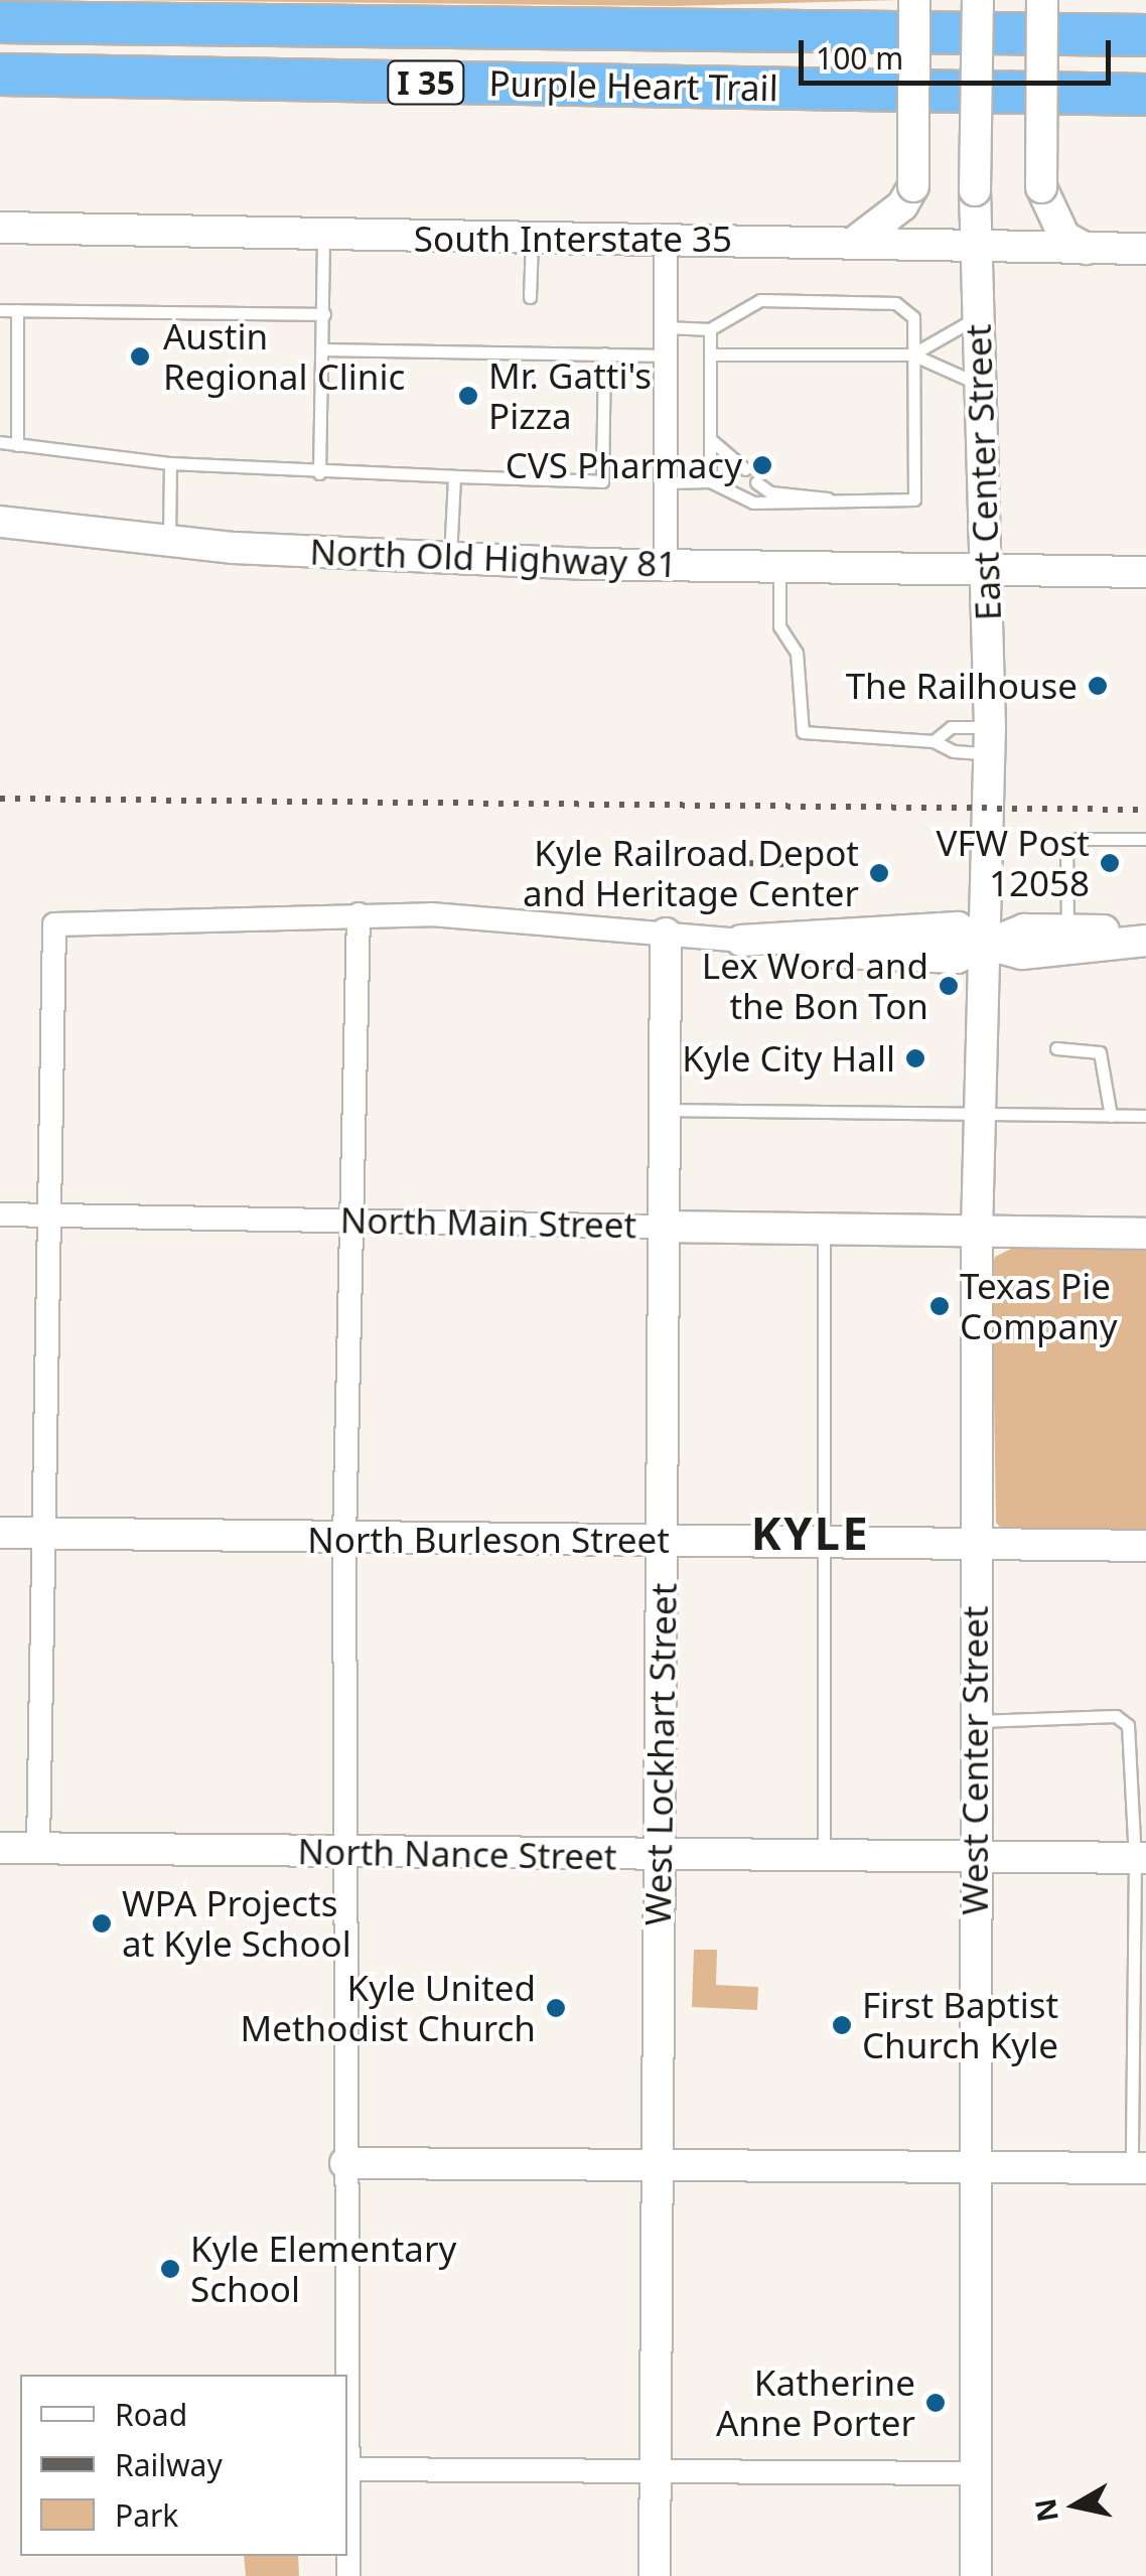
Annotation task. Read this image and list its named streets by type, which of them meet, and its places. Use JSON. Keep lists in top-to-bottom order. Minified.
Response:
{"streets":{"highway":["I 35","Purple Heart Trail"],"street":["South Interstate 35","East Center Street","North Old Highway 81","North Main Street","North Burleson Street","West Lockhart Street","West Center Street","North Nance Street"]},"crossings":[["South Interstate 35","East Center Street"],["East Center Street","North Old Highway 81"],["East Center Street","West Center Street"],["North Main Street","West Lockhart Street"],["North Main Street","West Center Street"],["North Burleson Street","West Lockhart Street"],["North Burleson Street","West Center Street"],["West Lockhart Street","North Nance Street"],["West Center Street","North Nance Street"]],"districts":["KYLE"],"places":["Austin Regional Clinic","Mr. Gatti's Pizza","CVS Pharmacy","The Railhouse","VFW Post 12058","Kyle Railroad Depot and Heritage Center","Lex Word and the Bon Ton","Kyle City Hall","Texas Pie Company","WPA Projects at Kyle School","Kyle United Methodist Church","First Baptist Church Kyle","Kyle Elementary School","Katherine Anne Porter"],"legend":["Road","Railway","Park"],"scale_bar":"100 m","north":"left"}
